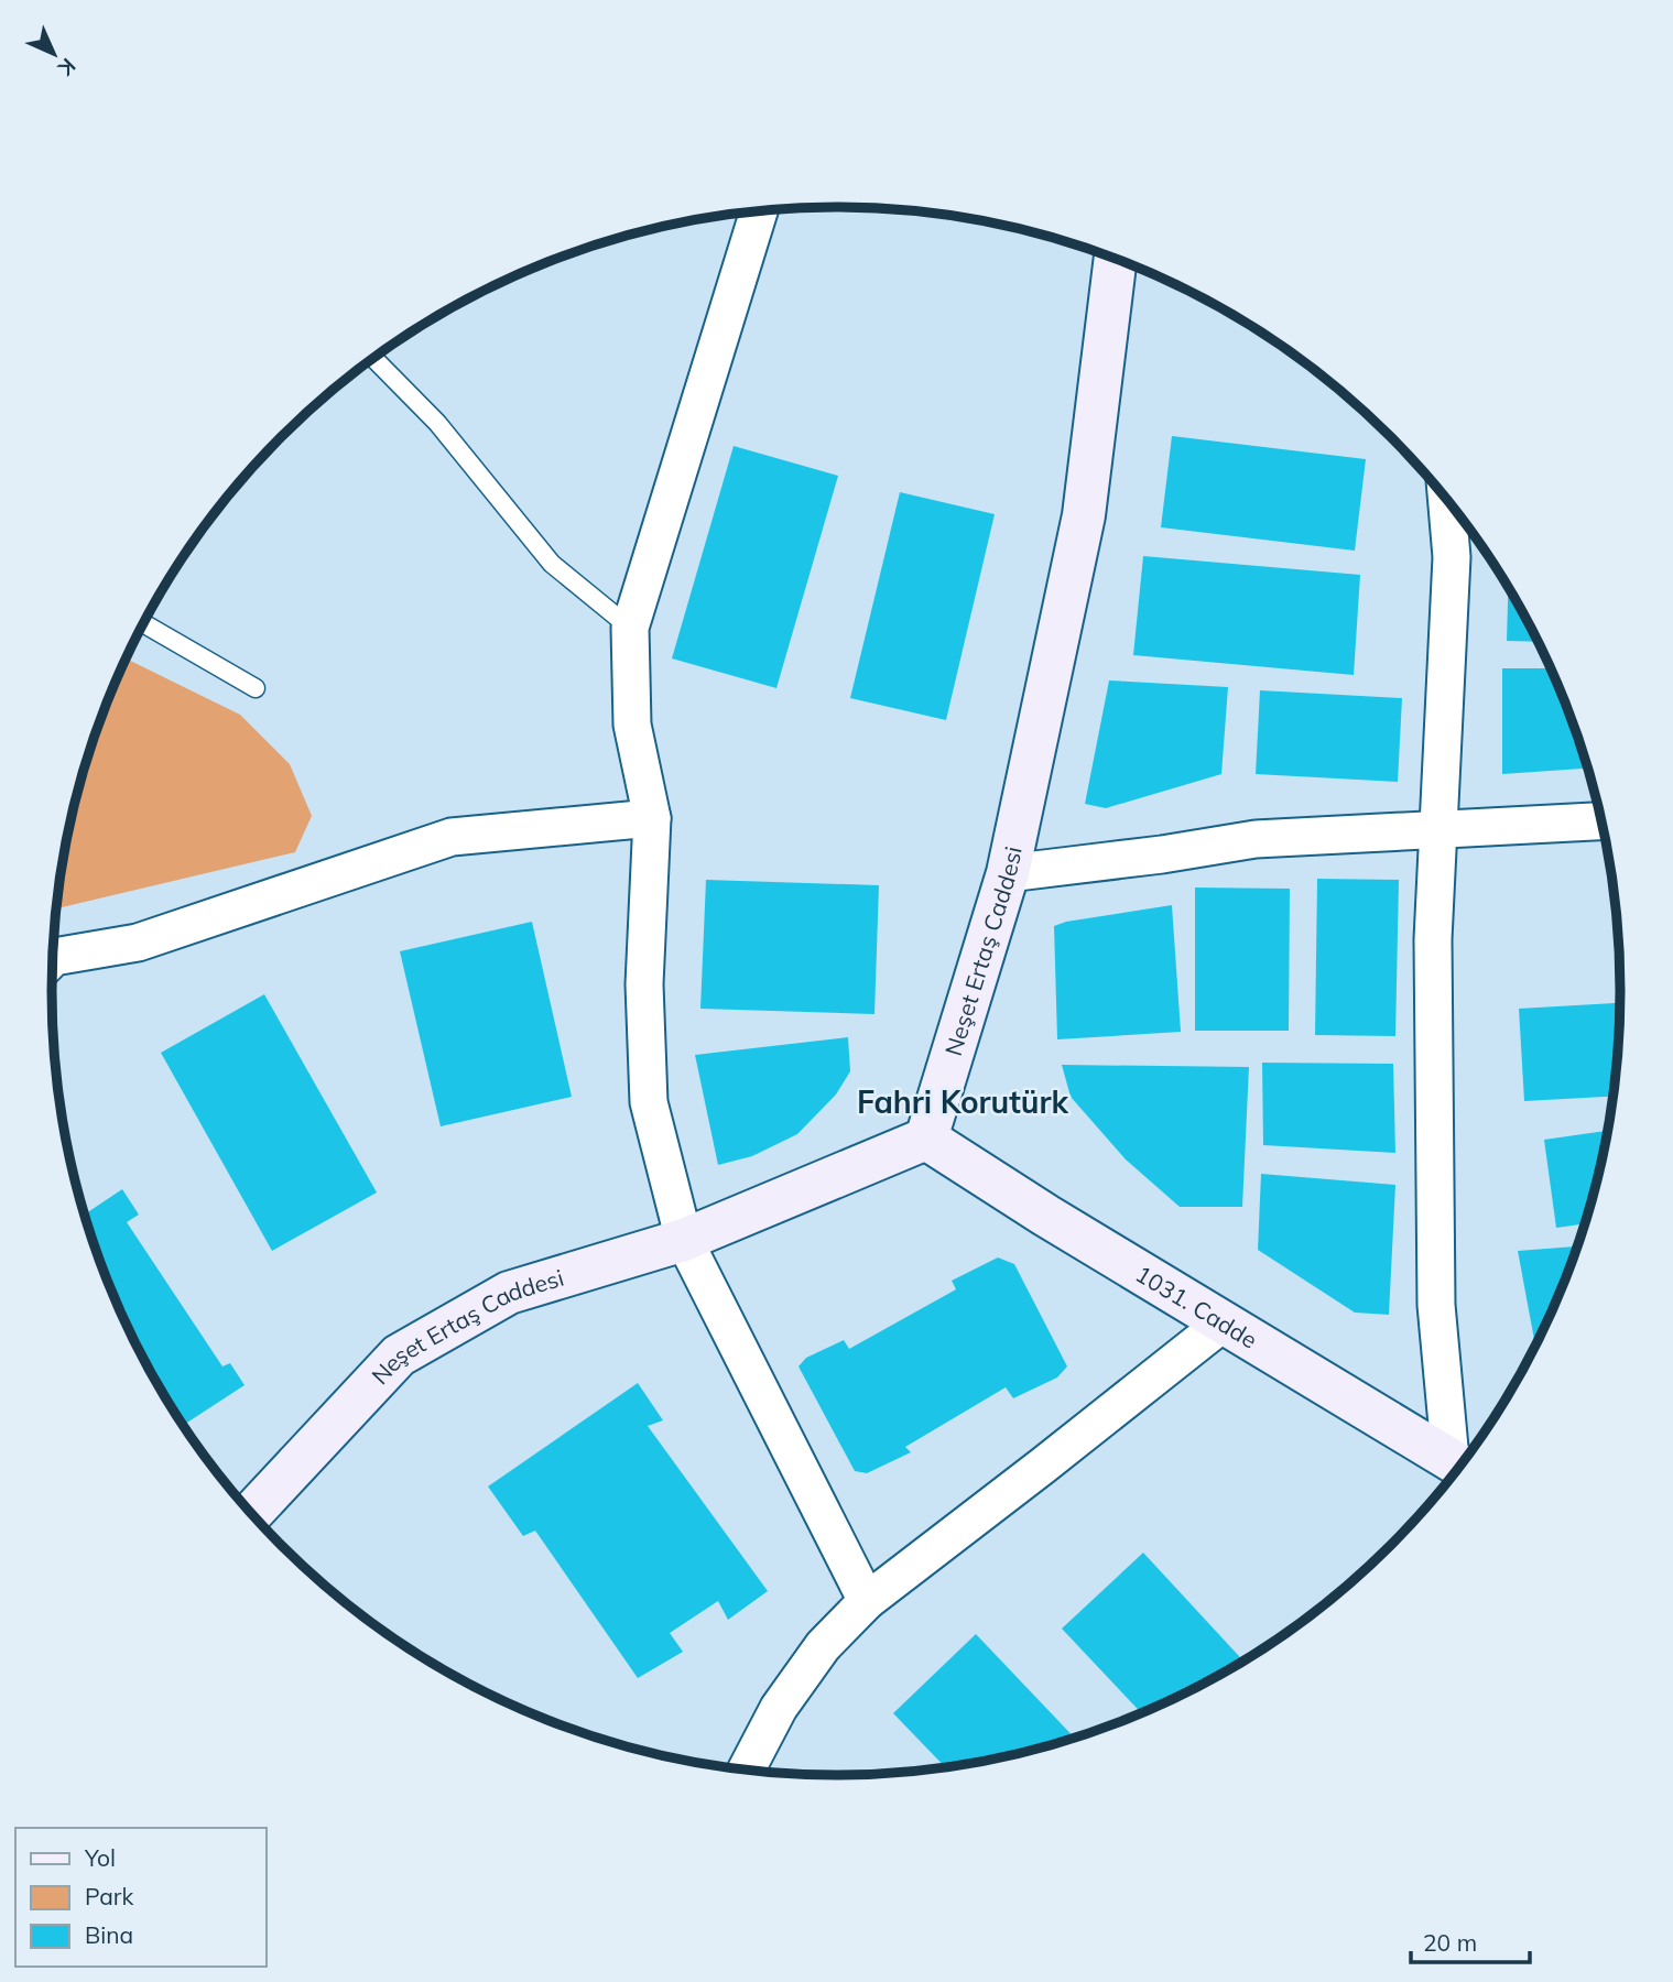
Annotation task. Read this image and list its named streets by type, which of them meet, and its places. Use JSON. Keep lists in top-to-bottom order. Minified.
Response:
{"streets":{"main road":["Neşet Ertaş Caddesi","1031. Cadde"]},"crossings":[["Neşet Ertaş Caddesi","1031. Cadde"]],"districts":["Fahri Korutürk"],"legend":["Yol","Park","Bina"],"scale_bar":"20 m","north":"bottom right"}
